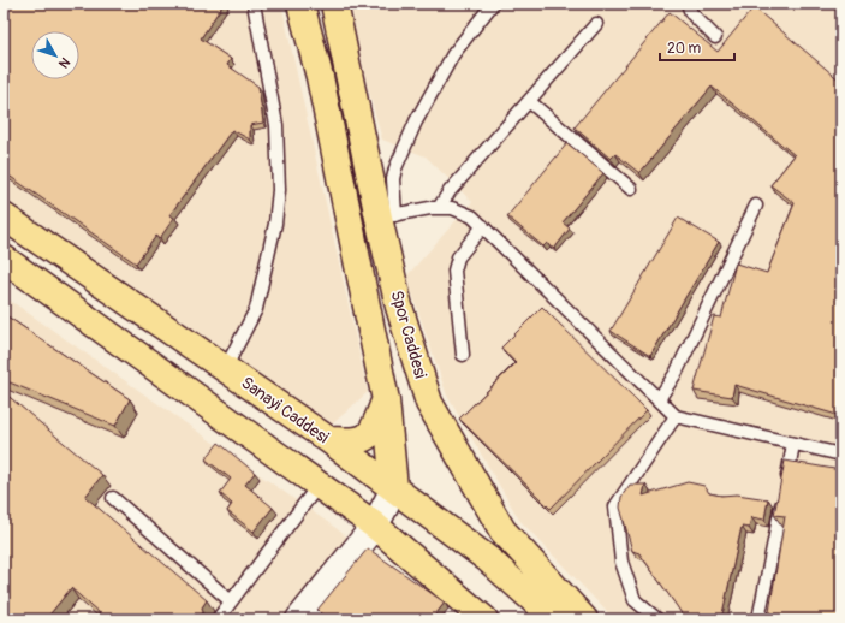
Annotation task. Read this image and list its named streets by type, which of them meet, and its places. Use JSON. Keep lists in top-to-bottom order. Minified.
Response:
{"streets":{"main road":["Spor Caddesi","Sanayi Caddesi"]},"crossings":[["Spor Caddesi","Sanayi Caddesi"]],"scale_bar":"20 m","north":"bottom right"}
